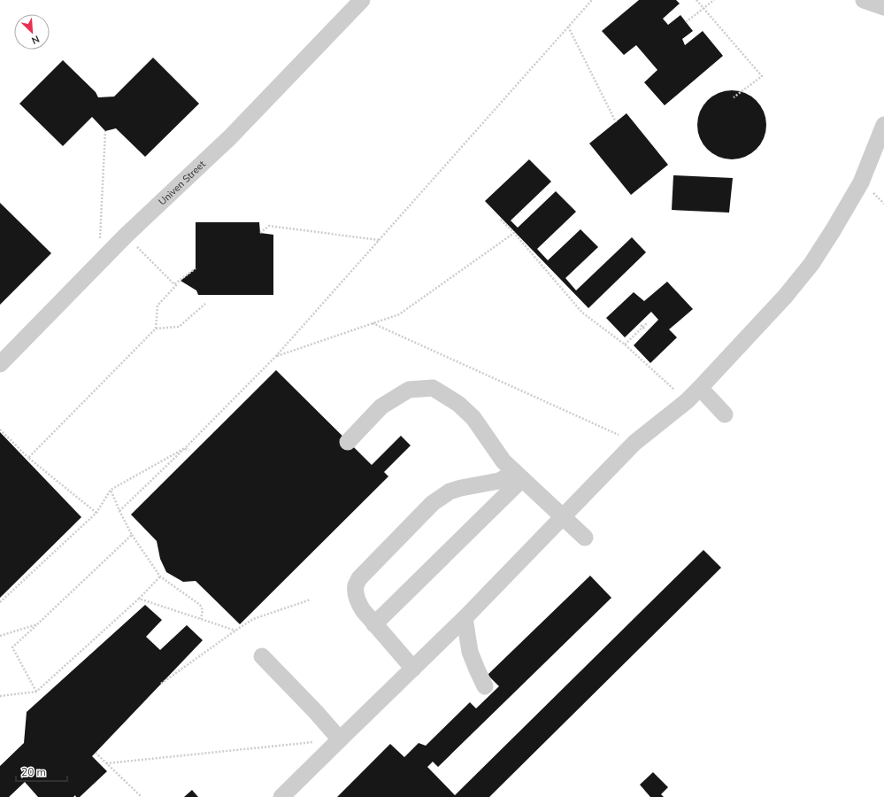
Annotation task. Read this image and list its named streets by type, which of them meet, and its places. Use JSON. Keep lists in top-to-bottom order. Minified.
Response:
{"streets":{"lane":["Univen Street"]},"scale_bar":"20 m","north":"bottom right"}
